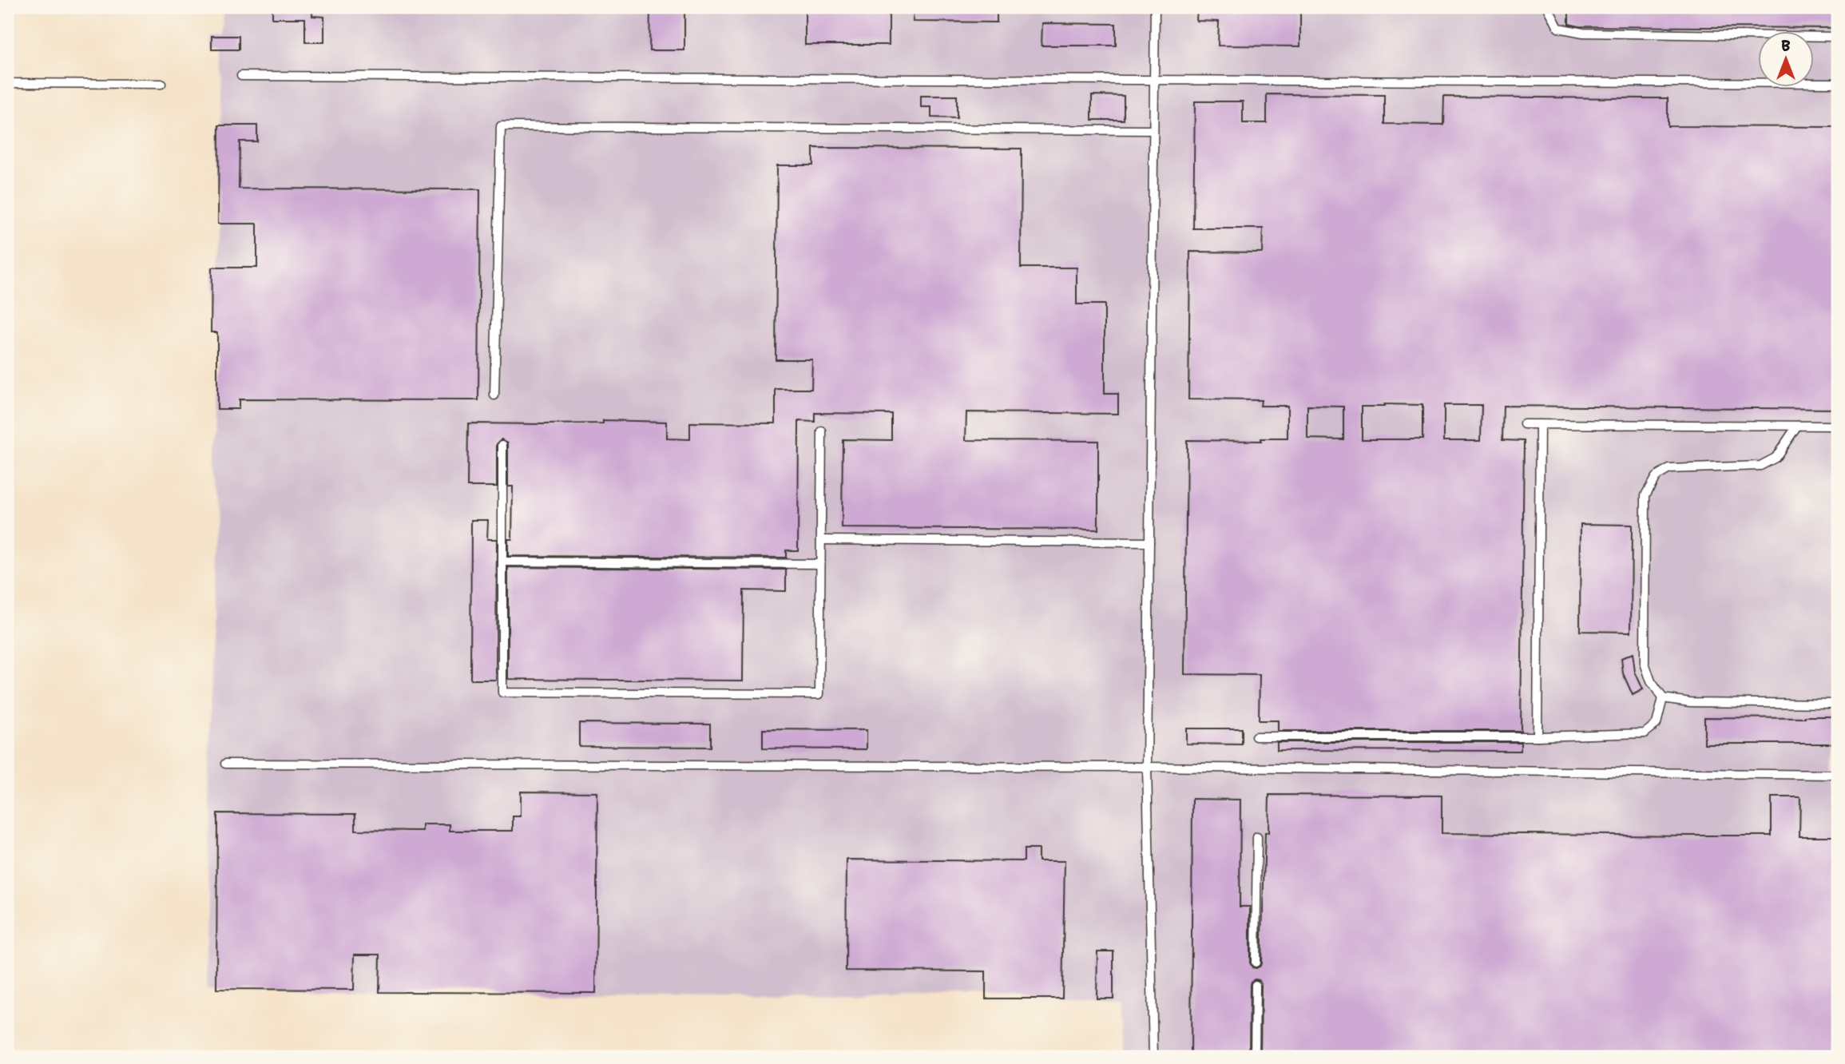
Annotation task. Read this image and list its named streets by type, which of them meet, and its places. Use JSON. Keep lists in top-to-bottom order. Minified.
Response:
{"north":"top"}
